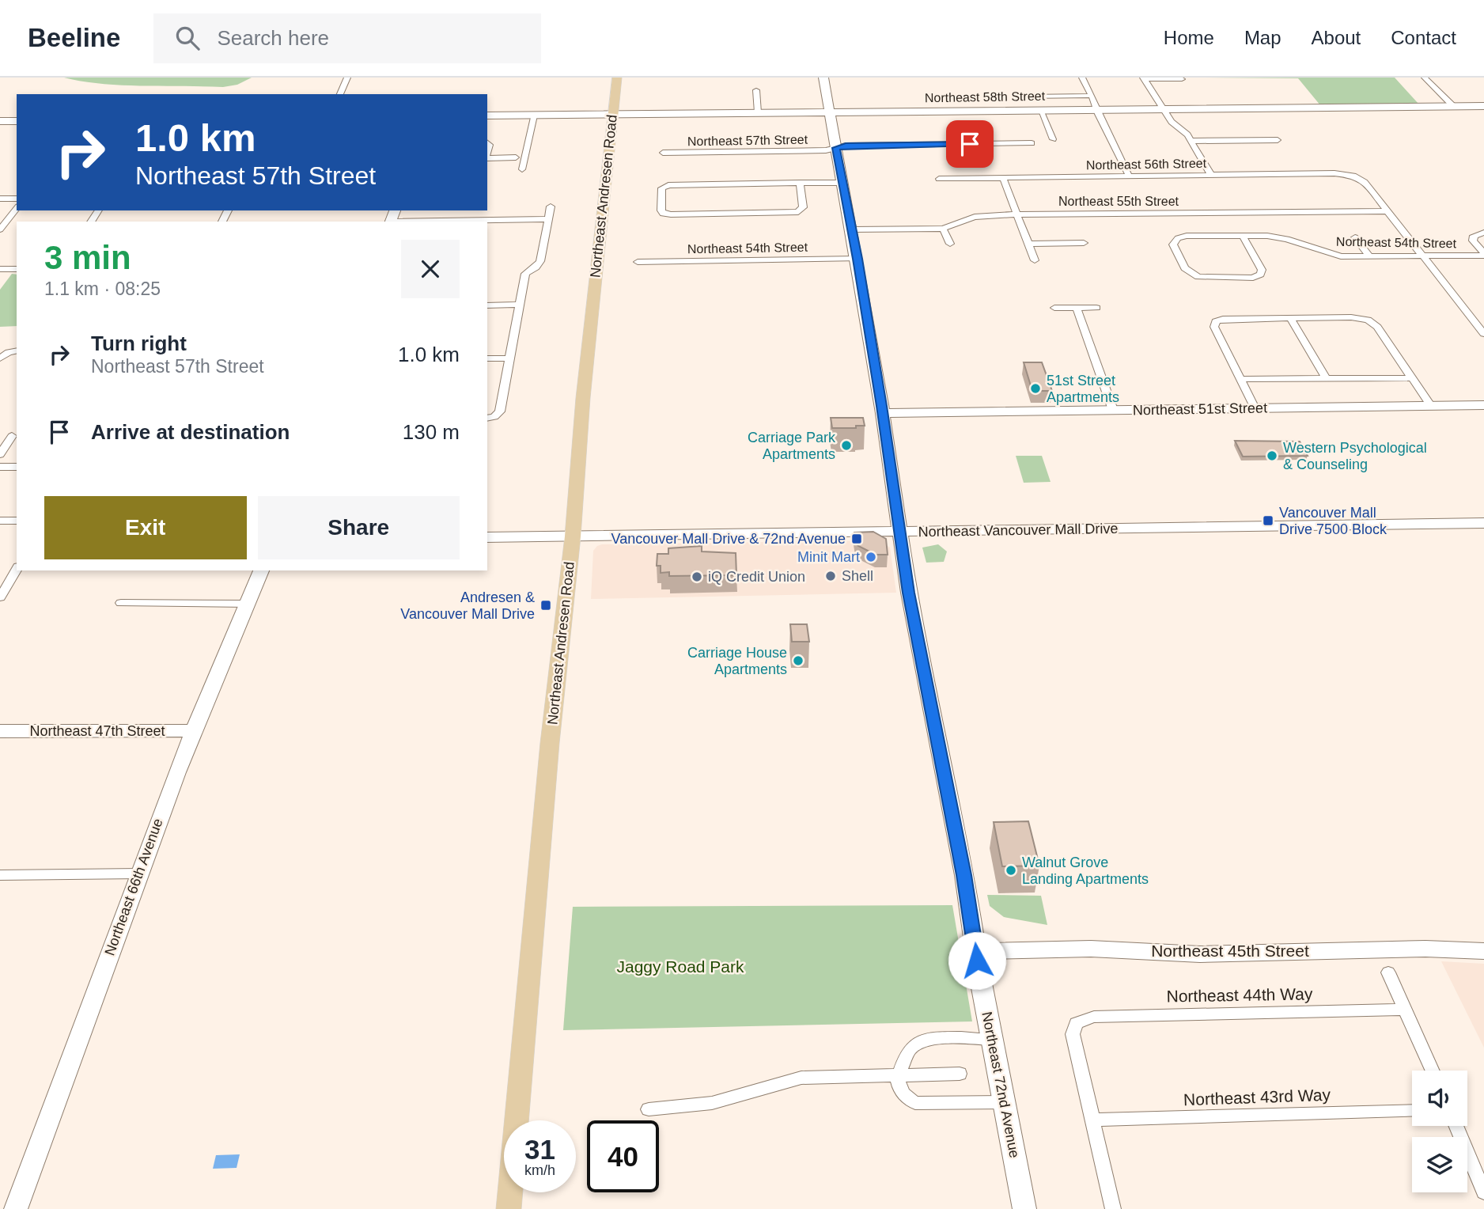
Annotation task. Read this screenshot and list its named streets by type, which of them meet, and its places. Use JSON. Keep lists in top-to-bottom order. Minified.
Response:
{"streets":{"main road":["Northeast Andresen Road"],"street":["Northeast 58th Street","Northeast 57th Street","Northeast 56th Street","Northeast 55th Street","Northeast 54th Street","Northeast 51st Street","Northeast Vancouver Mall Drive","Northeast 47th Street","Northeast 66th Avenue","Northeast 45th Street","Northeast 44th Way","Northeast 72nd Avenue","Northeast 43rd Way"]},"crossings":[["Northeast 58th Street","Northeast Andresen Road"],["Northeast 58th Street","Northeast 72nd Avenue"],["Northeast 57th Street","Northeast 72nd Avenue"],["Northeast 56th Street","Northeast 55th Street"],["Northeast Andresen Road","Northeast Vancouver Mall Drive"],["Northeast 55th Street","Northeast 72nd Avenue"],["Northeast 54th Street","Northeast 72nd Avenue"],["Northeast 51st Street","Northeast 72nd Avenue"],["Northeast Vancouver Mall Drive","Northeast 72nd Avenue"],["Northeast 47th Street","Northeast 66th Avenue"],["Northeast 45th Street","Northeast 72nd Avenue"],["Northeast 44th Way","Northeast 43rd Way"]],"parks":["Jaggy Road Park"],"places":{"other":["51st Street Apartments","Carriage Park Apartments","Western Psychological & Counseling","Minit Mart","Shell","iQ Credit Union","Carriage House Apartments","Walnut Grove Landing Apartments"],"transit":["Vancouver Mall Drive 7500 Block","Vancouver Mall Drive & 72nd Avenue","Andresen & Vancouver Mall Drive"]},"page":{"header":"Beeline","search":"Search here","nav":["Home","Map","About","Contact"],"turn":["1.0 km","Northeast 57th Street"],"heading":["3 min","1.1 km · 08:25"],"list":[{"name":"Turn right","note":"Northeast 57th Street","value":"1.0 km"},{"name":"Arrive at destination","value":"130 m"}],"buttons":["Exit","Share"],"speed":"31 km/h","limit":"40"}}
